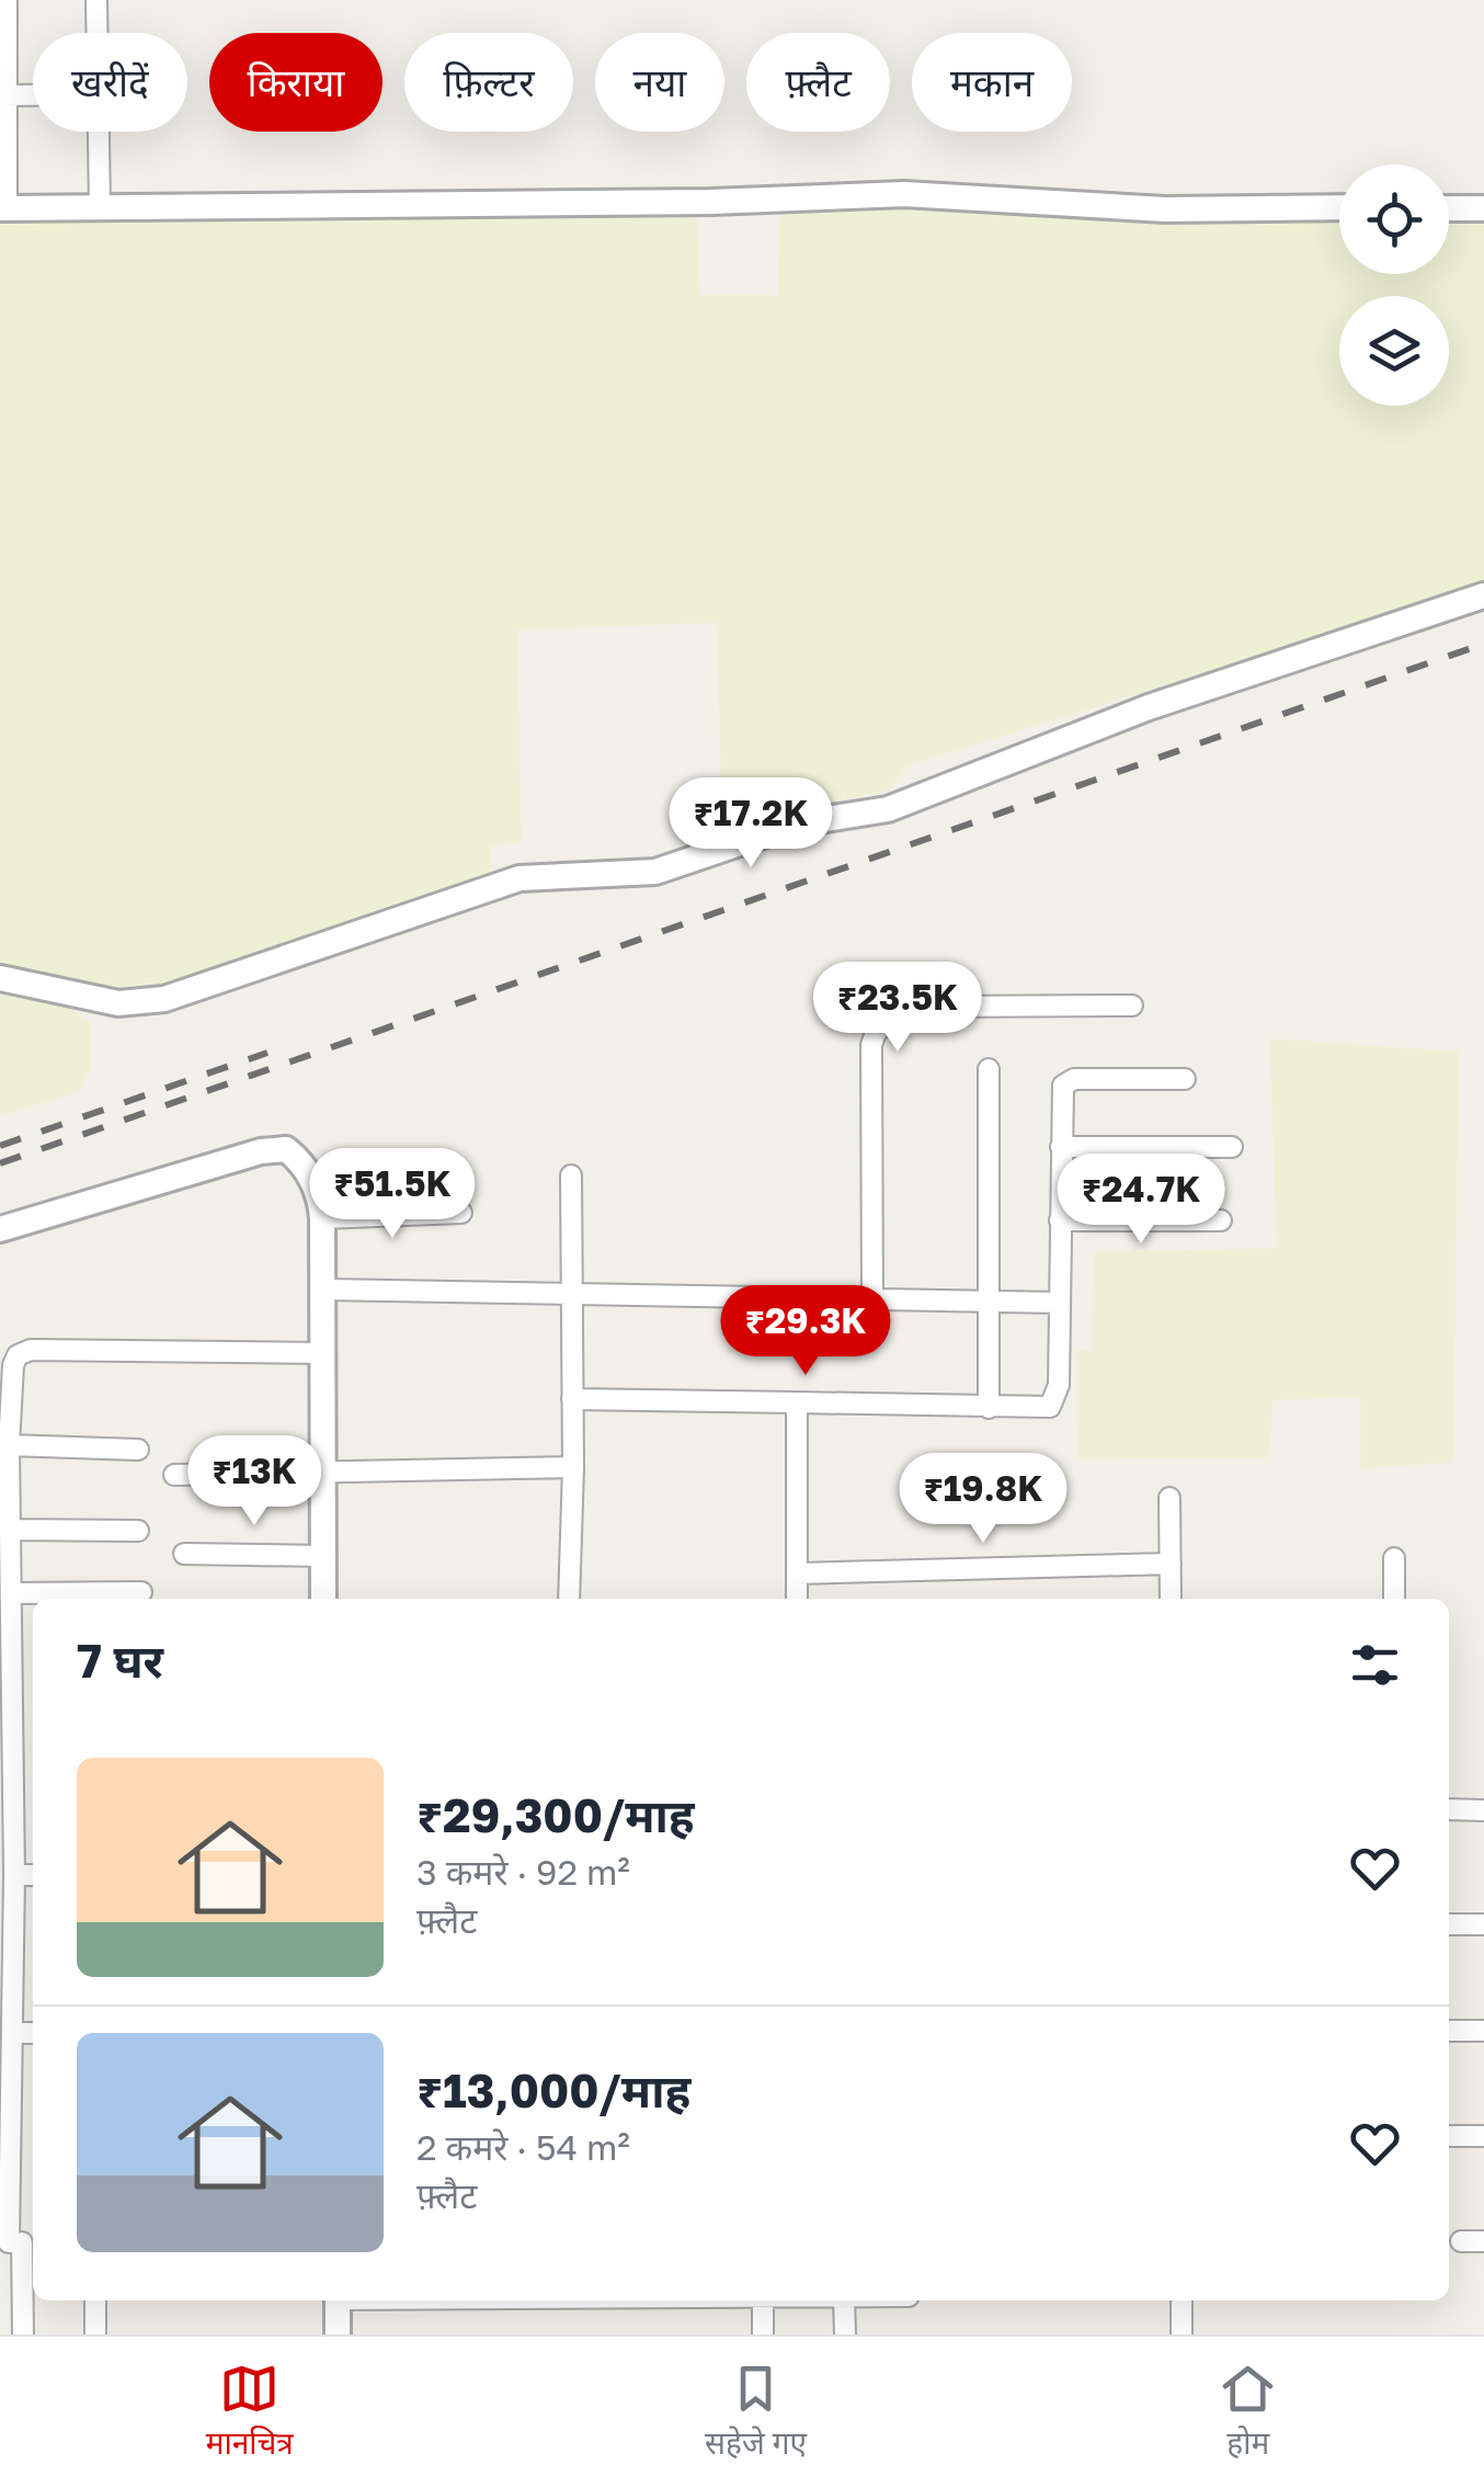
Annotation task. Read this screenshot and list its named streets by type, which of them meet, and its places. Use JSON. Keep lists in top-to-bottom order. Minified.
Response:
{"page":{"chip":["खरीदें","किराया","फ़िल्टर","नया","फ़्लैट","मकान"],"price":["₹17.2K","₹23.5K","₹51.5K","₹24.7K","₹29.3K","₹13K","₹19.8K"],"heading":"7 घर","list":[{"name":"₹29,300/माह","note":"3 कमरे · 92 m² · फ़्लैट"},{"name":"₹13,000/माह","note":"2 कमरे · 54 m² · फ़्लैट"}],"tabs":["मानचित्र","सहेजे गए","होम"]}}
